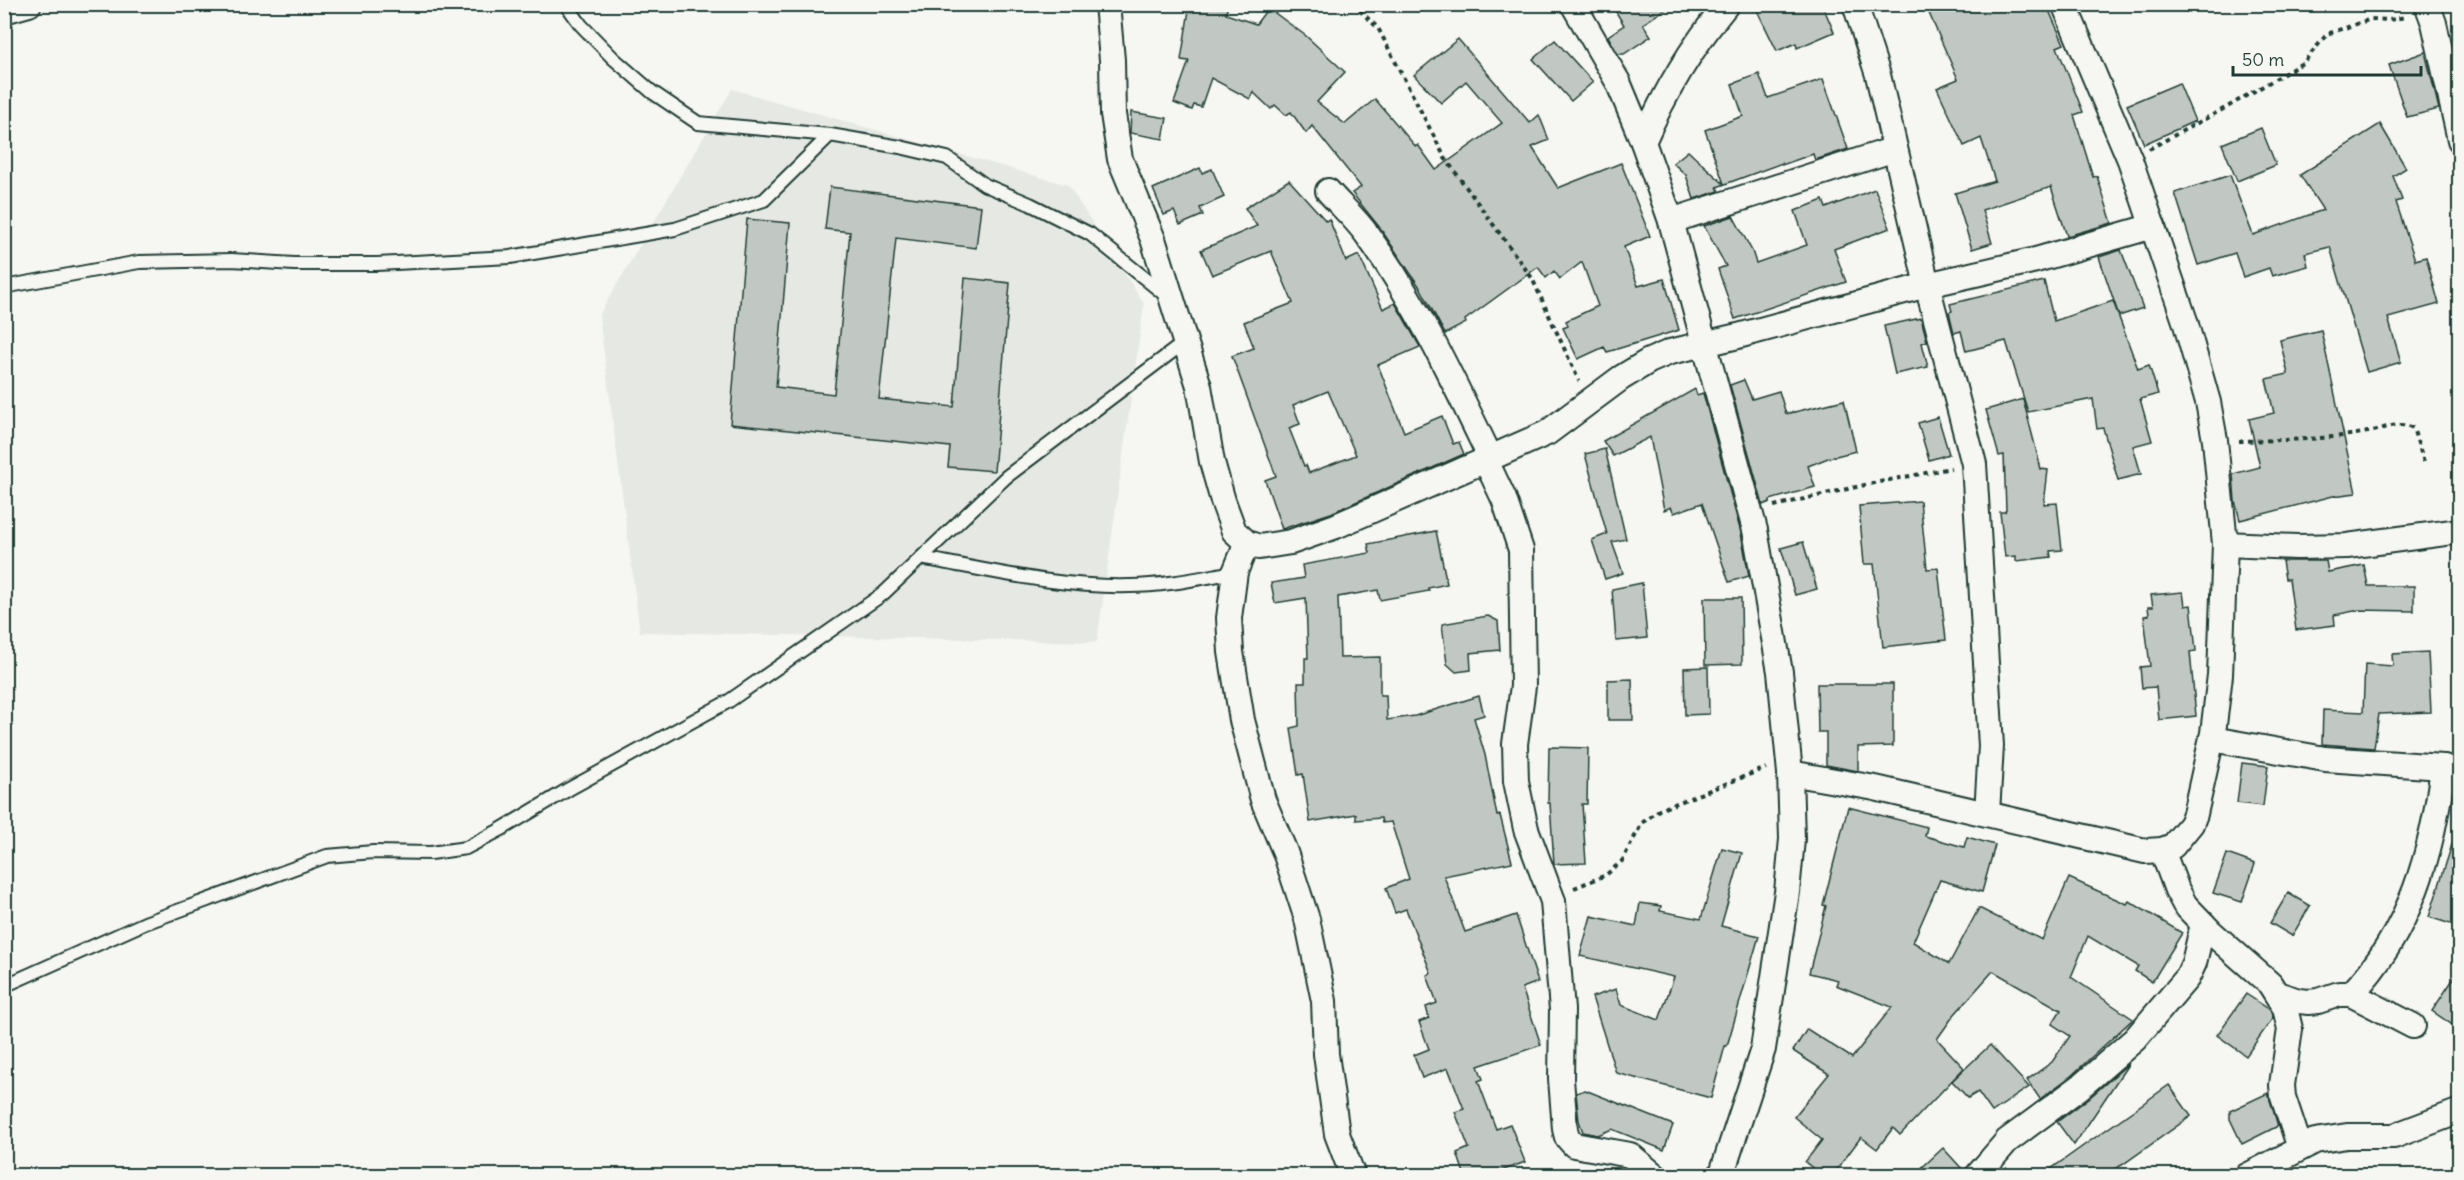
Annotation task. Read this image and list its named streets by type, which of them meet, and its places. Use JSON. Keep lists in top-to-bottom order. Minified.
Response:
{"scale_bar":"50 m"}
